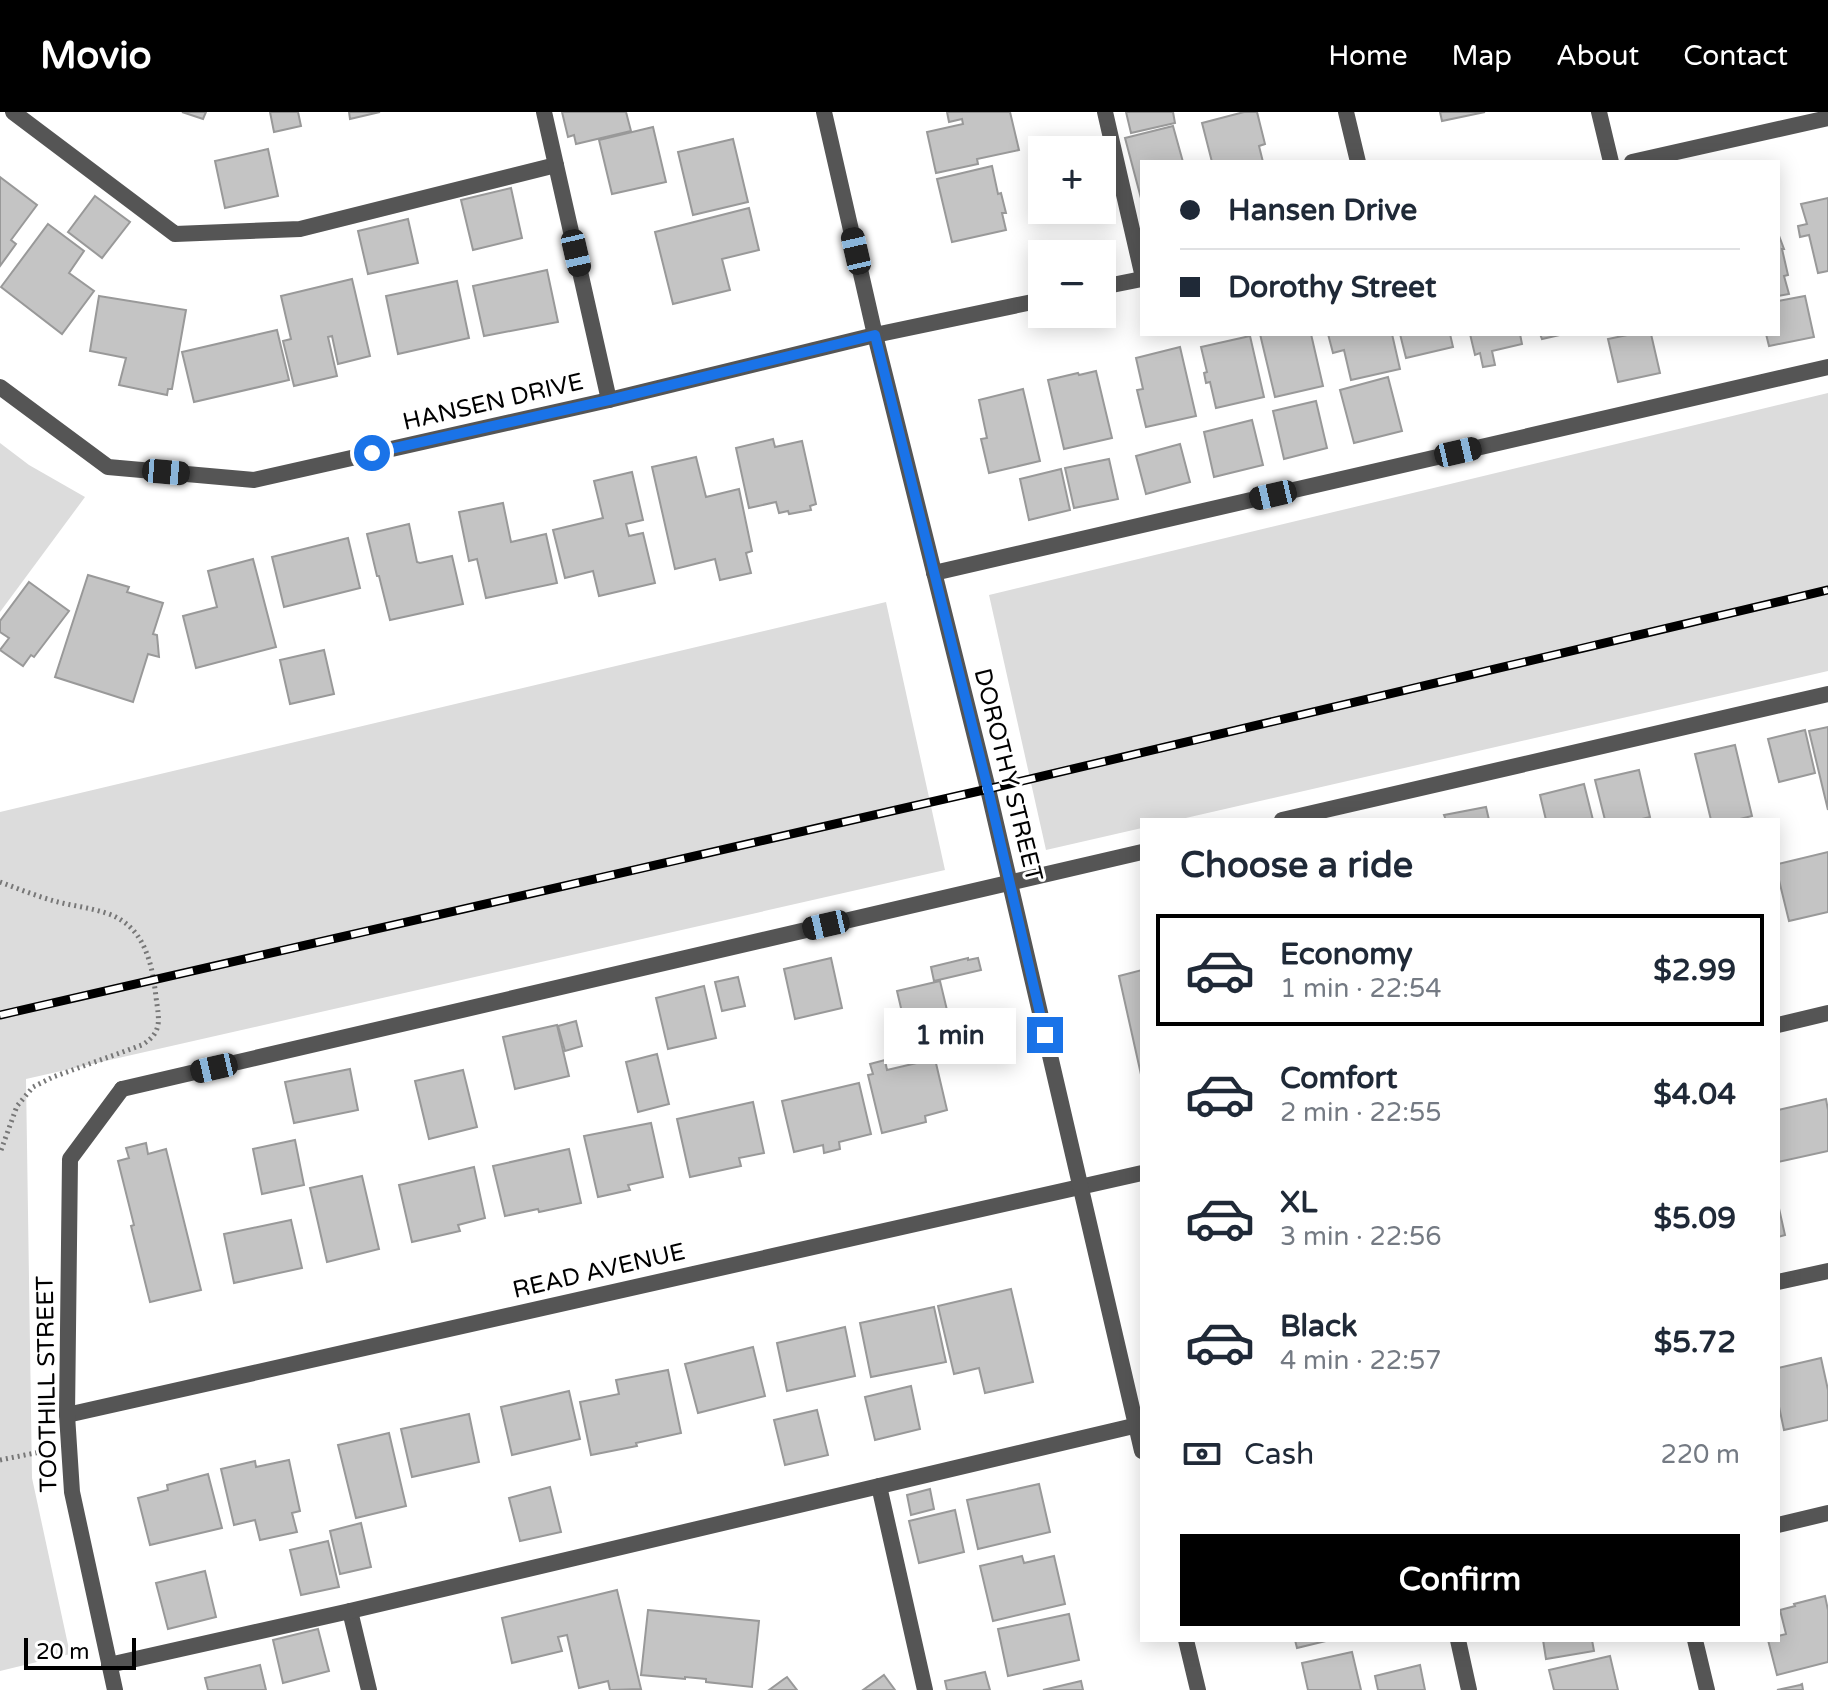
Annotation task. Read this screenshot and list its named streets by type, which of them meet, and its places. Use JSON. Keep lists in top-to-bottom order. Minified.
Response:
{"streets":{"street":["HANSEN DRIVE","DOROTHY STREET","READ AVENUE","TOOTHILL STREET"]},"crossings":[["HANSEN DRIVE","DOROTHY STREET"],["DOROTHY STREET","READ AVENUE"],["DOROTHY STREET","TOOTHILL STREET"],["READ AVENUE","TOOTHILL STREET"]],"scale_bar":"20 m","page":{"header":"Movio","nav":["Home","Map","About","Contact"],"map_buttons":["+","−"],"banner":["Hansen Drive","Dorothy Street"],"heading":"Choose a ride","list":[{"name":"Economy","note":"1 min · 22:54","value":"$2.99"},{"name":"Comfort","note":"2 min · 22:55","value":"$4.04"},{"name":"XL","note":"3 min · 22:56","value":"$5.09"},{"name":"Black","note":"4 min · 22:57","value":"$5.72"}],"bubble":"1 min","pay":["Cash","220 m"],"buttons":"Confirm","scale":"20 m"}}
